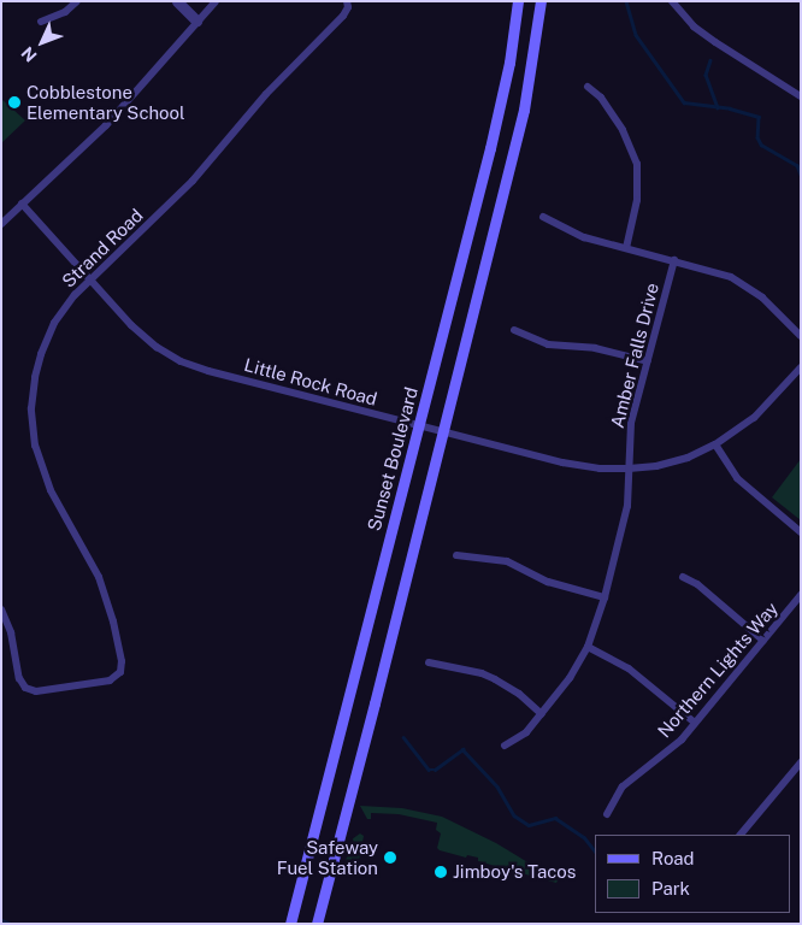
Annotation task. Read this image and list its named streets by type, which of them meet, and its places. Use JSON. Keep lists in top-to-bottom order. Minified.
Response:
{"streets":{"main road":["Sunset Boulevard"],"street":["Strand Road","Amber Falls Drive","Little Rock Road","Northern Lights Way"]},"crossings":[["Strand Road","Little Rock Road"],["Amber Falls Drive","Little Rock Road"],["Little Rock Road","Sunset Boulevard"]],"places":["Cobblestone Elementary School","Safeway Fuel Station","Jimboy's Tacos"],"legend":["Road","Park"],"north":"bottom left"}
